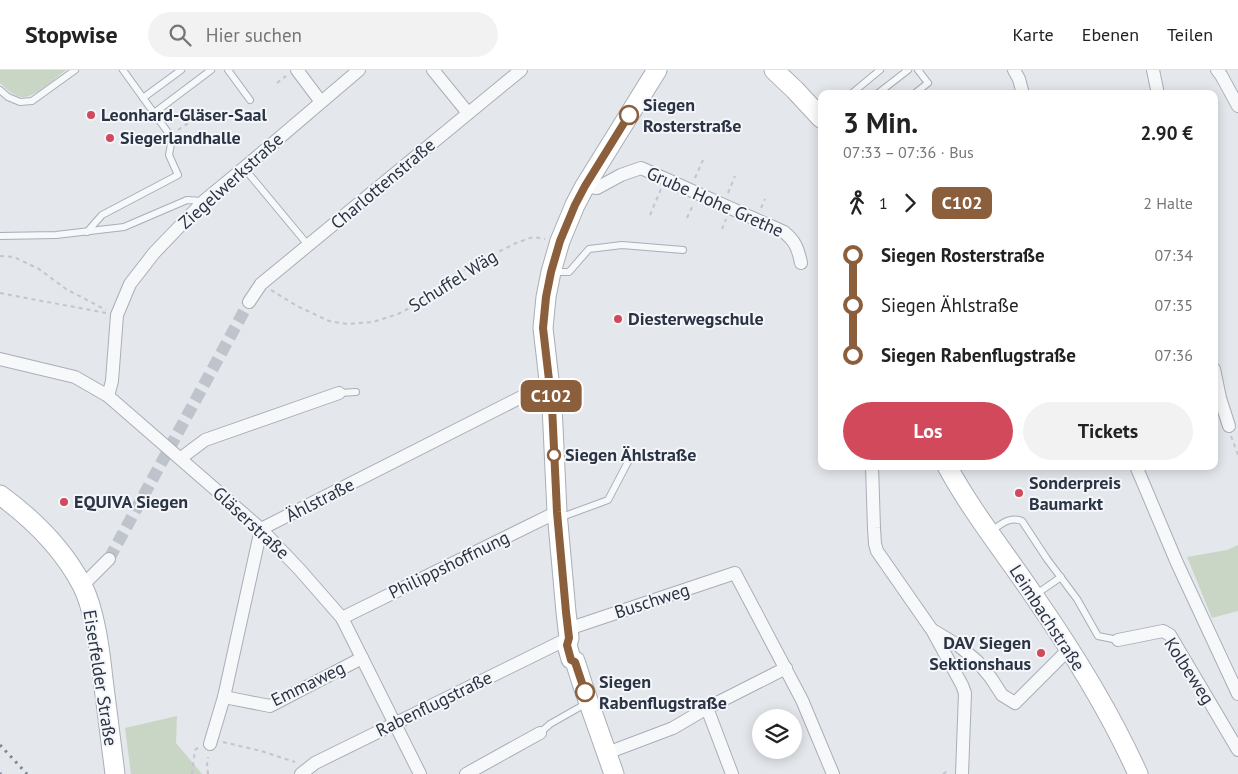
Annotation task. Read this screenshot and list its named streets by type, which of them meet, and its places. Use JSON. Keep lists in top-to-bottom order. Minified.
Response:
{"streets":{"main road":["Leimbachstraße","Eiserfelder Straße"],"street":["Ziegelwerkstraße","Charlottenstraße","Grube Hohe Grethe","Ählstraße","Gläserstraße","Philippshoffnung","Buschweg","Kolbeweg","Emmaweg","Rabenflugstraße"],"path":["Schuffel Wäg"]},"crossings":[["Ziegelwerkstraße","Gläserstraße"],["Charlottenstraße","Schuffel Wäg"],["Ählstraße","Gläserstraße"],["Gläserstraße","Philippshoffnung"],["Gläserstraße","Emmaweg"],["Gläserstraße","Rabenflugstraße"],["Buschweg","Rabenflugstraße"]],"places":["Leonhard-Gläser-Saal","Siegen Rosterstraße","Siegerlandhalle","Diesterwegschule","Siegen Ählstraße","Sonderpreis Baumarkt","EQUIVA Siegen","DAV Siegen Sektionshaus","Siegen Rabenflugstraße"],"lines":["bus line C102"],"page":{"header":"Stopwise","search":"Hier suchen","nav":["Karte","Ebenen","Teilen"],"on_map":"C102","heading":["3 Min.","07:33 – 07:36 · Bus","2.90 €"],"legs":["1","C102","2 Halte"],"list":[{"name":"Siegen Rosterstraße","value":"07:34"},{"name":"Siegen Ählstraße","value":"07:35"},{"name":"Siegen Rabenflugstraße","value":"07:36"}],"buttons":["Los","Tickets"]}}
